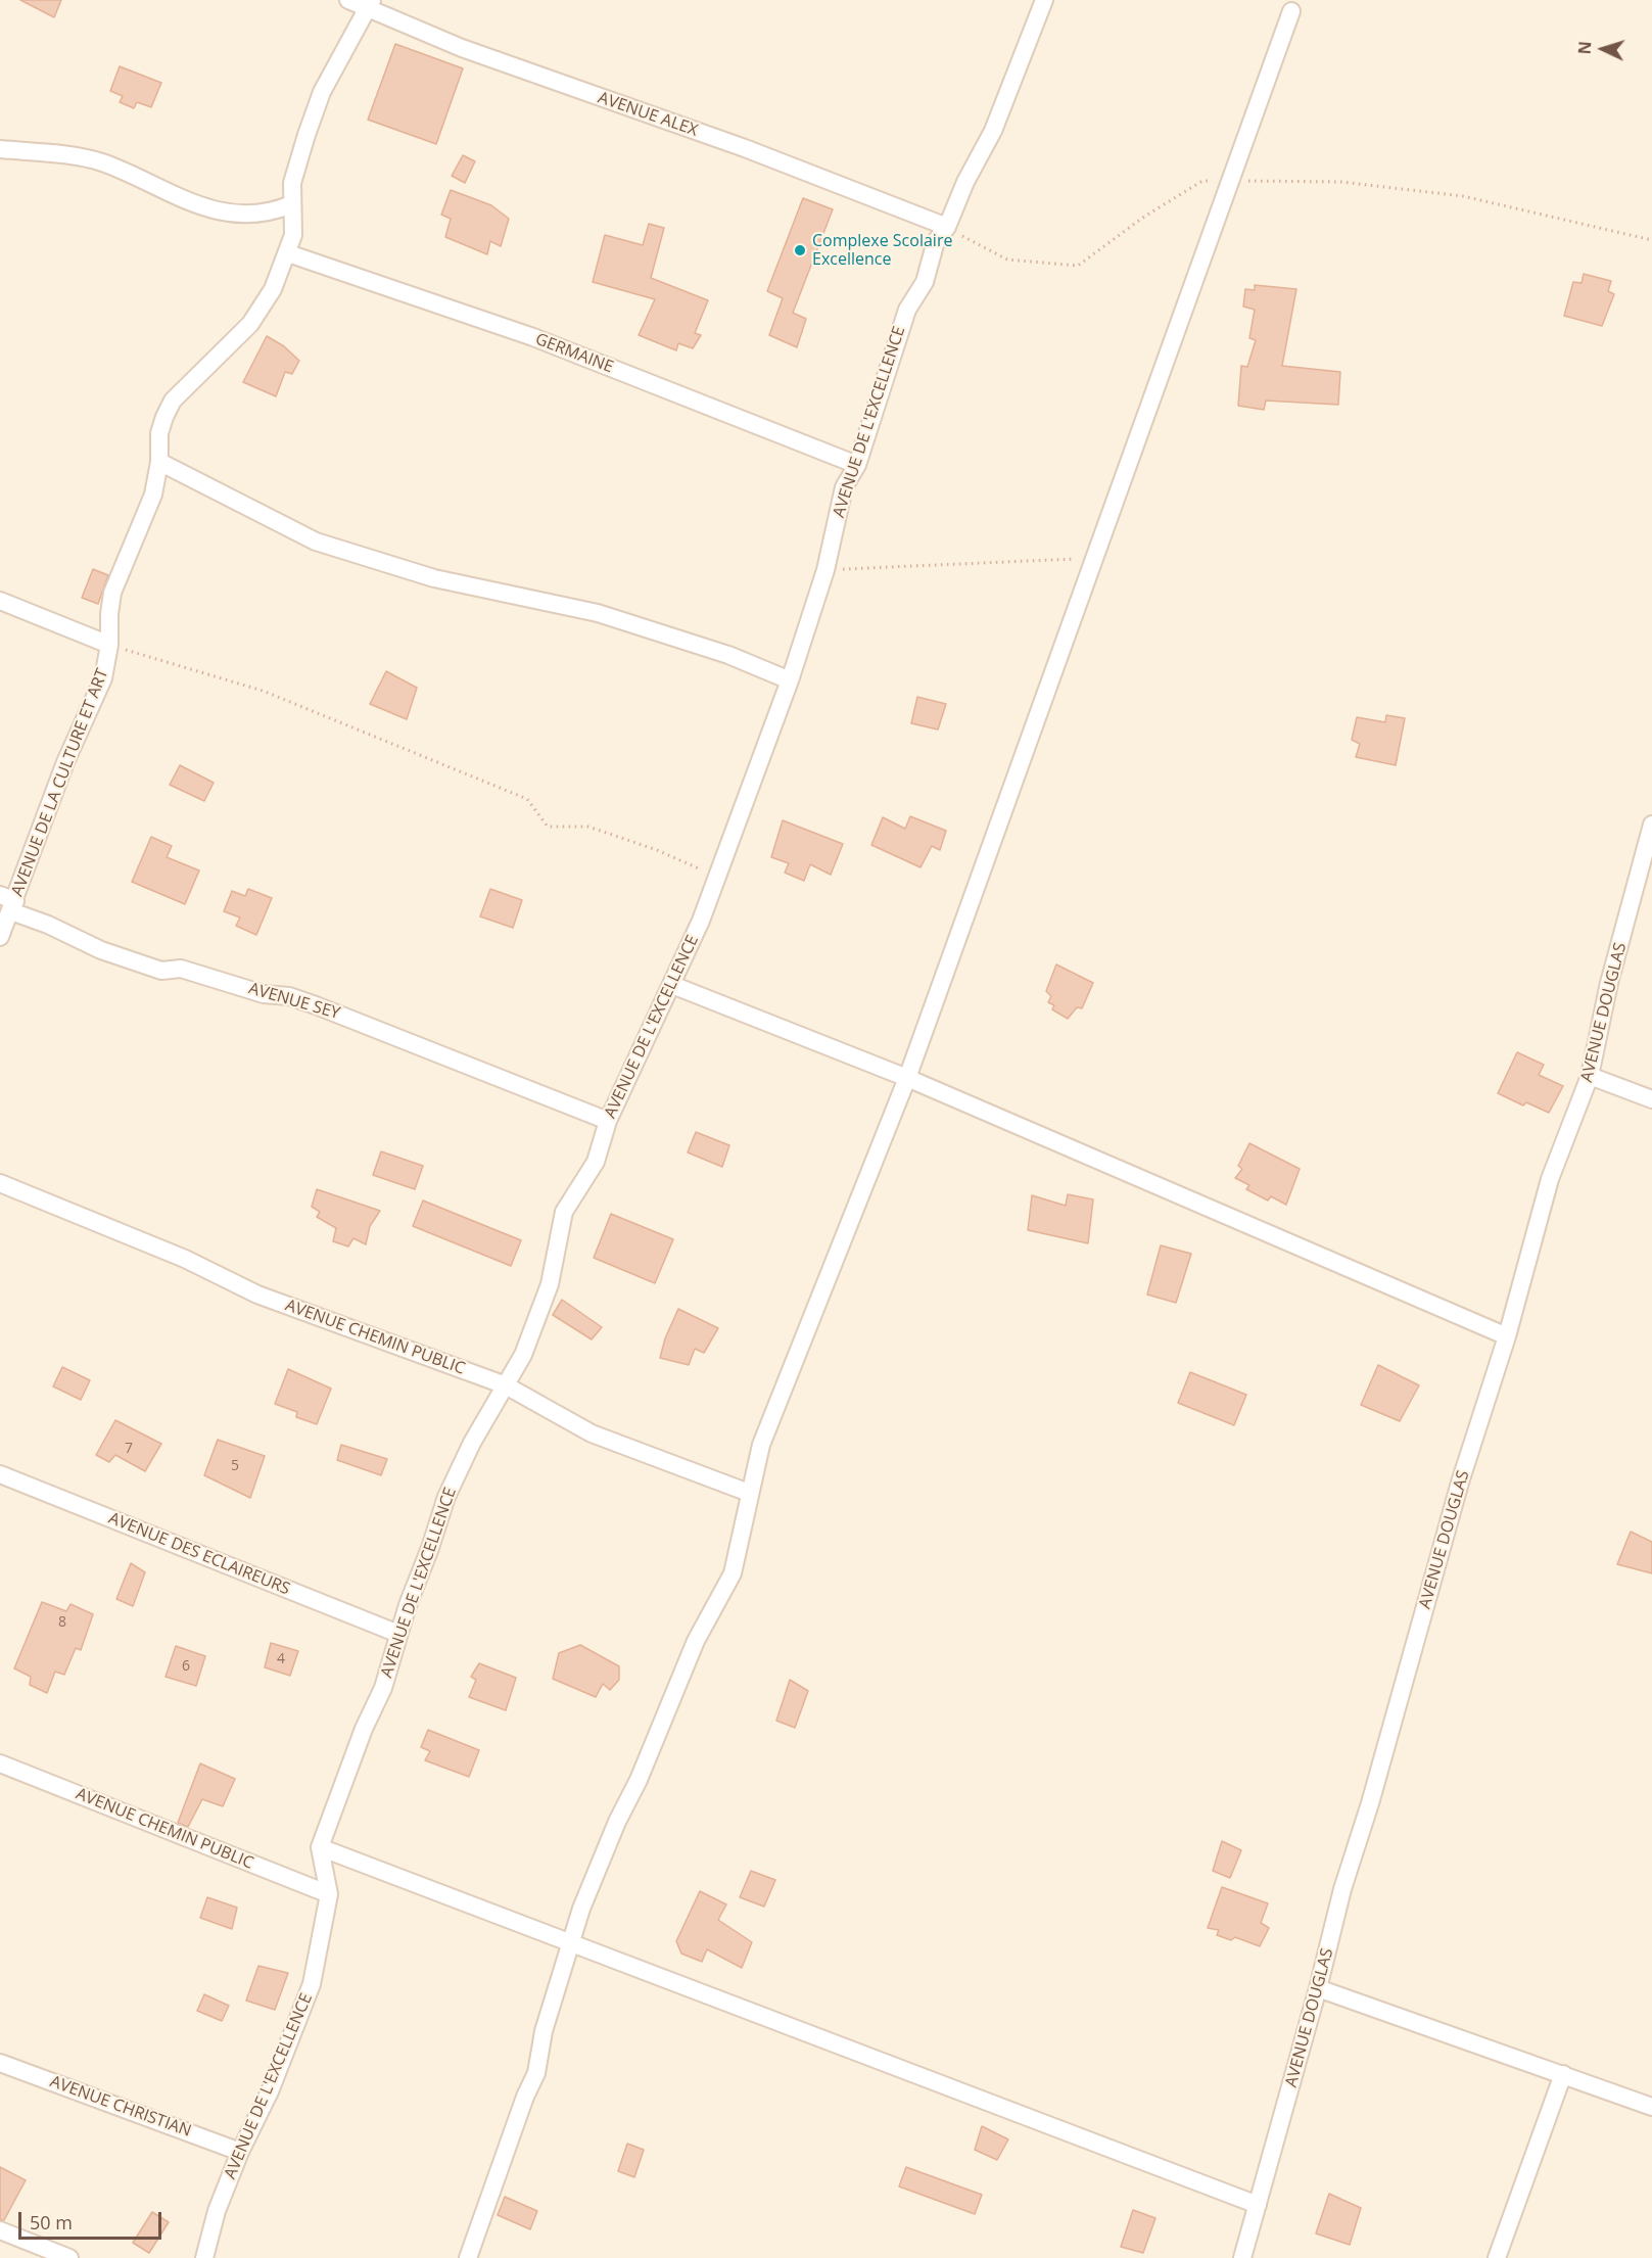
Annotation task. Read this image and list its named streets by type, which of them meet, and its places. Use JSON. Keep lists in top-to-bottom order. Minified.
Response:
{"streets":{"street":["AVENUE ALEX","GERMAINE","AVENUE DE L'EXCELLENCE","AVENUE DE LA CULTURE ET ART","AVENUE SEY","AVENUE DOUGLAS","AVENUE CHEMIN PUBLIC","AVENUE DES ECLAIREURS","AVENUE CHRISTIAN"]},"crossings":[["AVENUE ALEX","AVENUE DE L'EXCELLENCE"],["AVENUE ALEX","AVENUE DE LA CULTURE ET ART"],["GERMAINE","AVENUE DE L'EXCELLENCE"],["GERMAINE","AVENUE DE LA CULTURE ET ART"],["AVENUE DE L'EXCELLENCE","AVENUE SEY"],["AVENUE DE L'EXCELLENCE","AVENUE CHEMIN PUBLIC"],["AVENUE DE L'EXCELLENCE","AVENUE DES ECLAIREURS"],["AVENUE DE L'EXCELLENCE","AVENUE CHRISTIAN"],["AVENUE DE LA CULTURE ET ART","AVENUE SEY"]],"places":["Complexe Scolaire Excellence"],"house_numbers":["7","5","8","4","6"],"scale_bar":"50 m","north":"left"}
